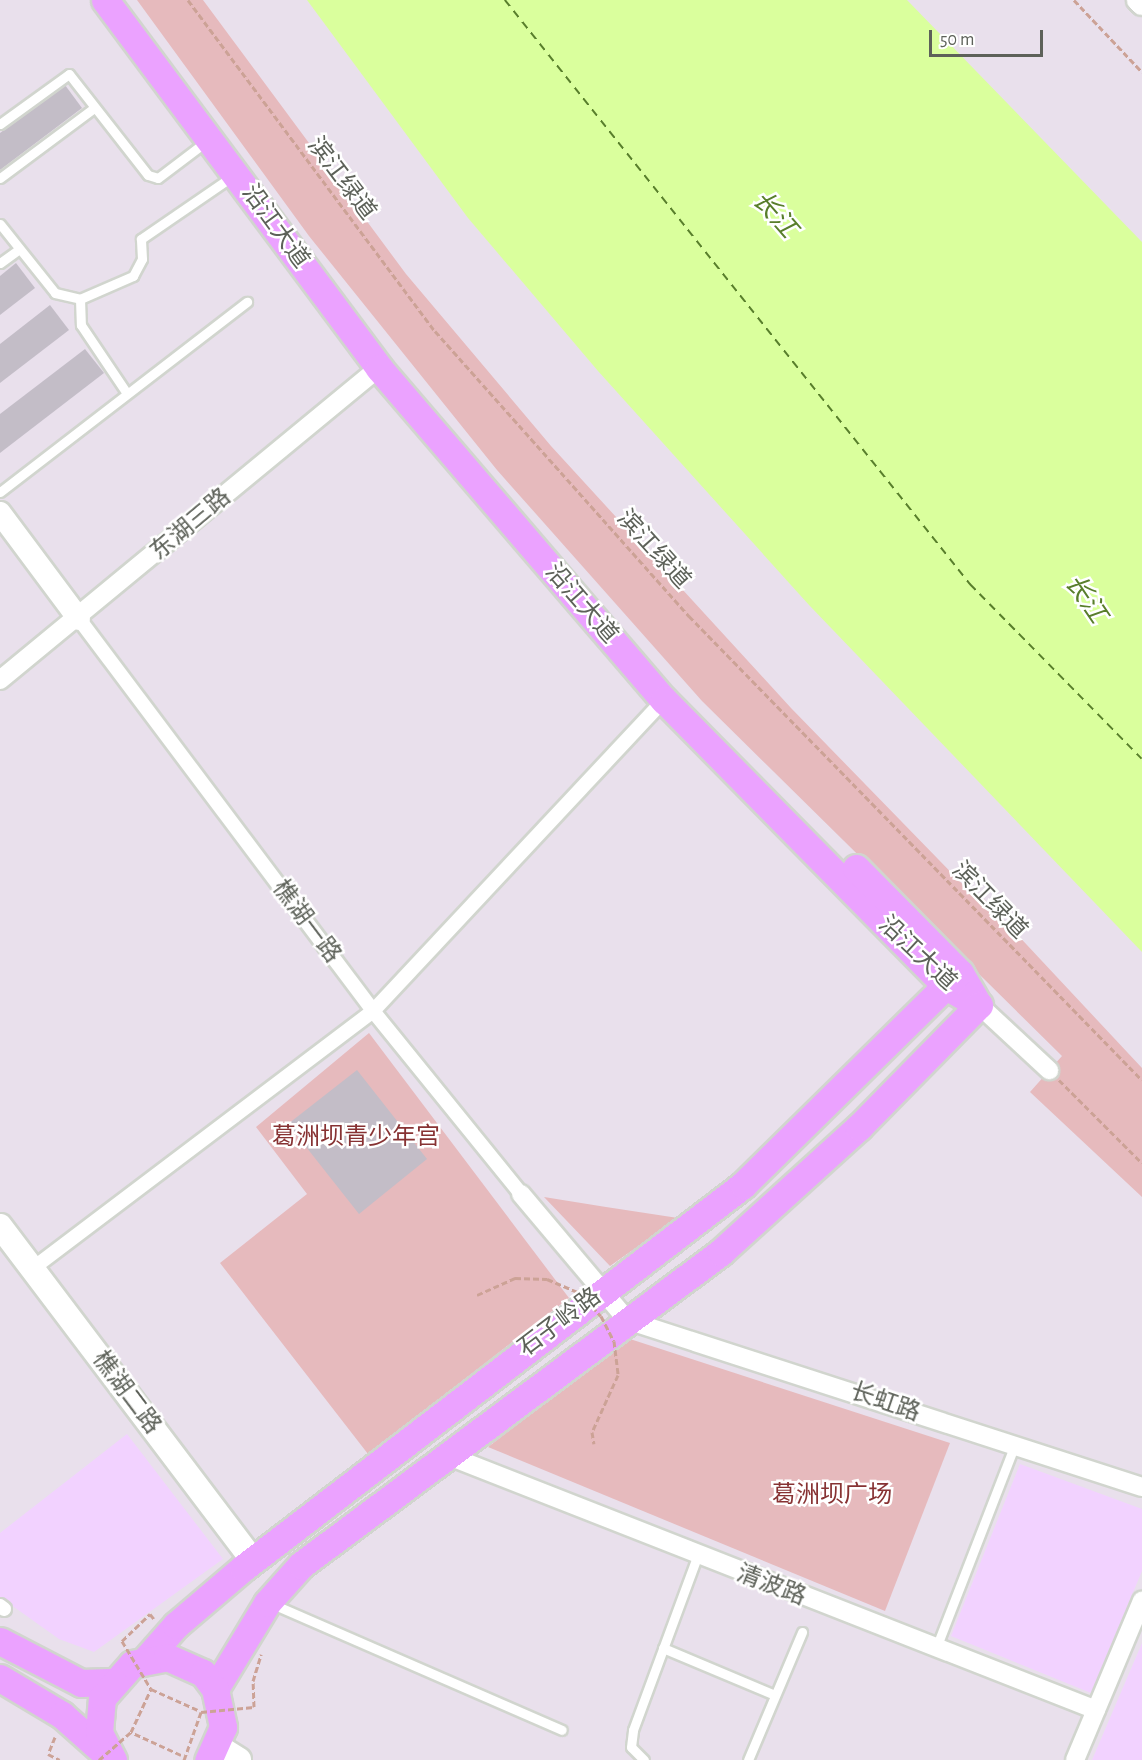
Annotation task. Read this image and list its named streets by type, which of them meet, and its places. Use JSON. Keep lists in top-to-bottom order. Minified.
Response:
{"streets":{"main road":["沿江大道","石子岭路","樵湖二路"],"street":["东湖三路","樵湖一路","长虹路","清波路"],"path":["滨江绿道"]},"crossings":[["沿江大道","东湖三路"],["沿江大道","石子岭路"],["东湖三路","樵湖一路"],["樵湖一路","石子岭路"],["樵湖一路","长虹路"],["石子岭路","樵湖二路"],["石子岭路","长虹路"],["石子岭路","清波路"]],"water":["长江"],"parks":["葛洲坝青少年宫","葛洲坝广场"],"scale_bar":"50 m"}
